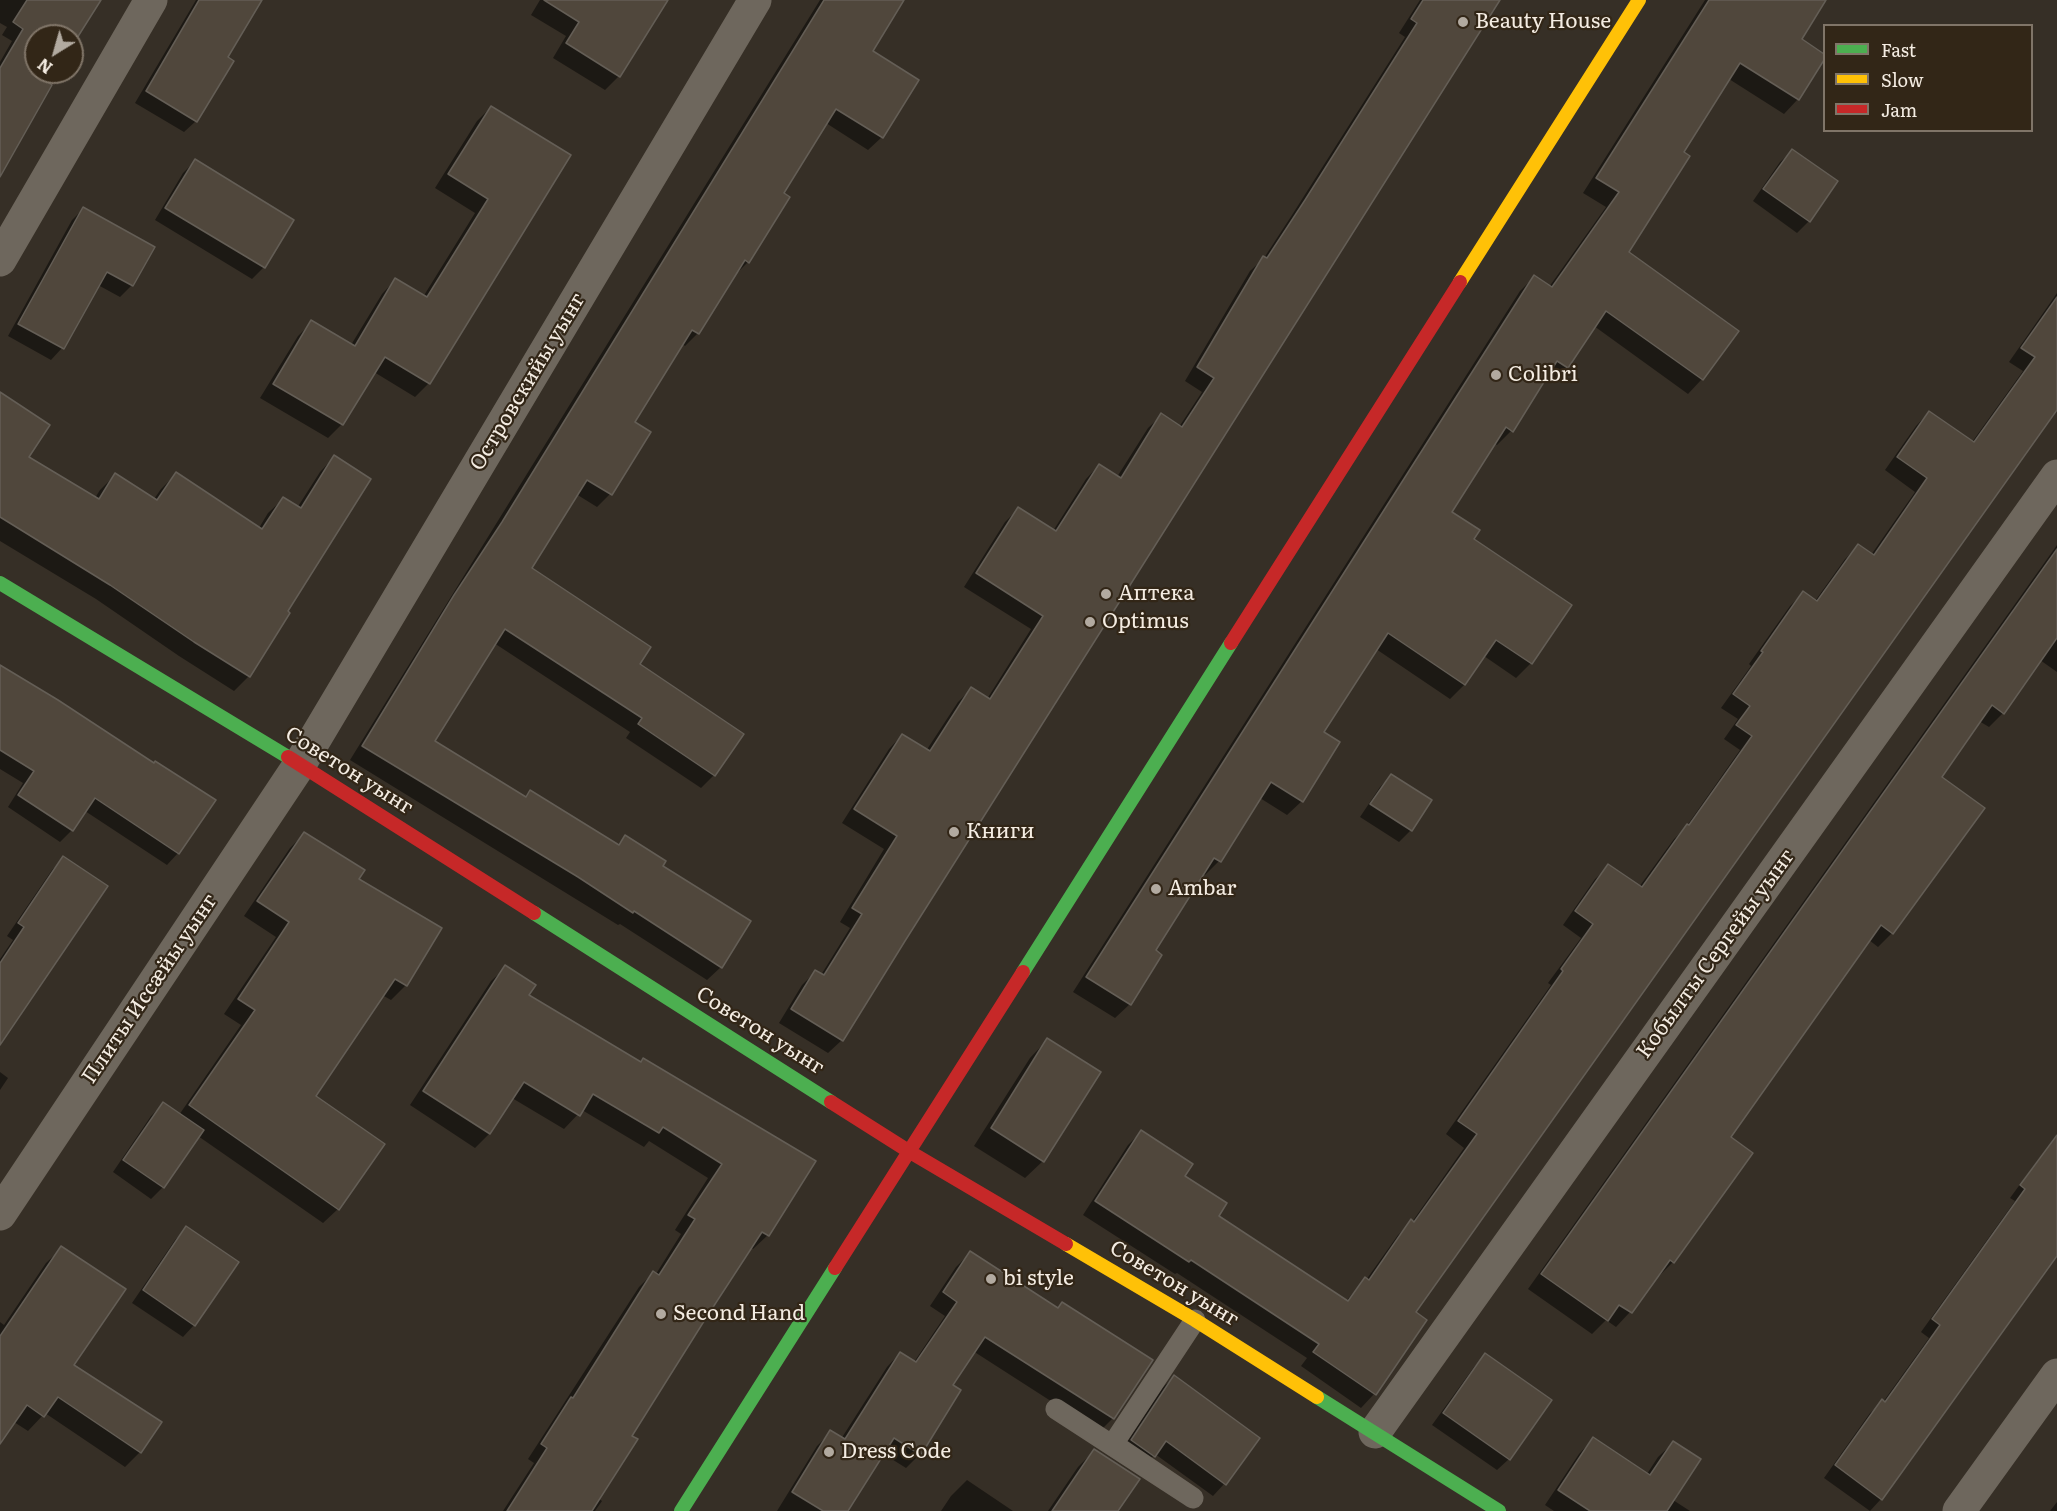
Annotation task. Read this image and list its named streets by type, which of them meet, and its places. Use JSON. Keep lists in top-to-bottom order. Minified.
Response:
{"streets":{"street":["Островскийы уынг","Советон уынг","Кобылты Сергейы уынг","Плиты Иссæйы уынг"]},"crossings":[["Островскийы уынг","Советон уынг"],["Островскийы уынг","Плиты Иссæйы уынг"],["Советон уынг","Кобылты Сергейы уынг"],["Советон уынг","Плиты Иссæйы уынг"]],"places":["Beauty House","Colibri","Аптека","Optimus","Книги","Ambar","bi style","Second Hand","Dress Code"],"legend":["Fast","Slow","Jam"],"north":"bottom left"}
